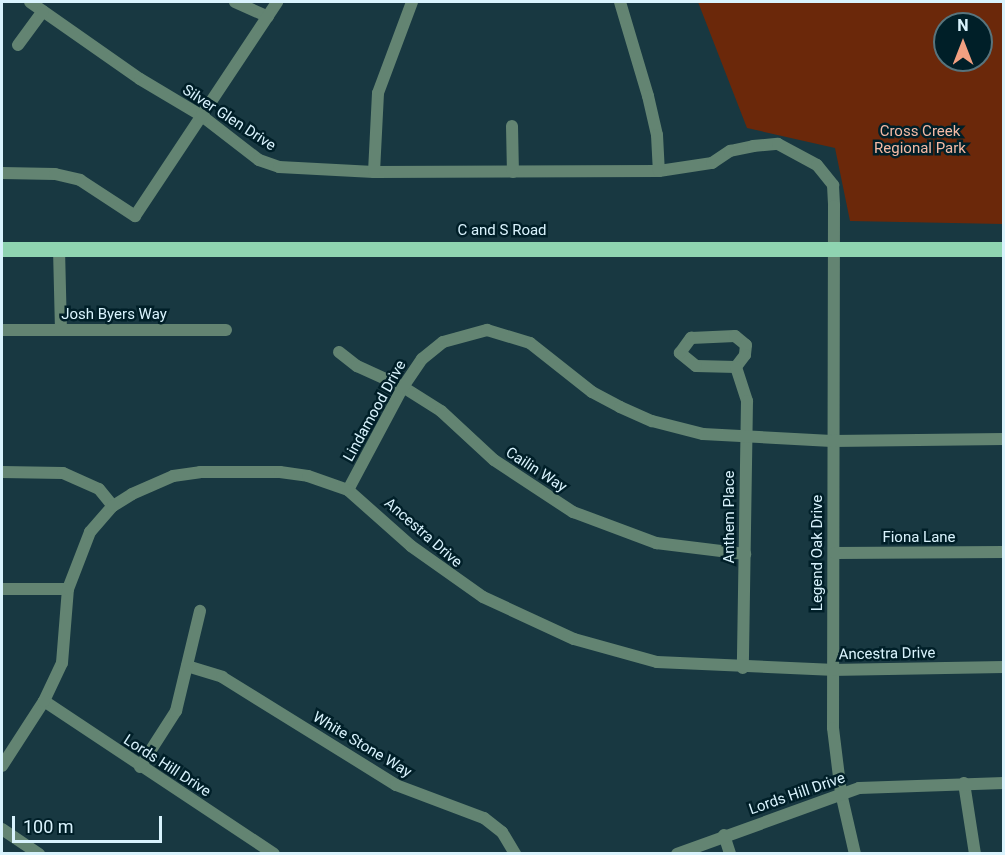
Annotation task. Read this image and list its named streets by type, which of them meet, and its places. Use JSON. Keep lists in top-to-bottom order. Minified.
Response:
{"streets":{"main road":["C and S Road"],"street":["Silver Glen Drive","Josh Byers Way","Lindamood Drive","Cailin Way","Anthem Place","Ancestra Drive","Fiona Lane","Legend Oak Drive","White Stone Way","Lords Hill Drive"]},"crossings":[["Silver Glen Drive","C and S Road"],["Silver Glen Drive","Legend Oak Drive"],["C and S Road","Legend Oak Drive"],["Lindamood Drive","Cailin Way"],["Lindamood Drive","Anthem Place"],["Lindamood Drive","Ancestra Drive"],["Lindamood Drive","Legend Oak Drive"],["Cailin Way","Anthem Place"],["Anthem Place","Ancestra Drive"],["Ancestra Drive","Legend Oak Drive"],["Ancestra Drive","Lords Hill Drive"],["Fiona Lane","Legend Oak Drive"],["Legend Oak Drive","Lords Hill Drive"]],"parks":["Cross Creek Regional Park"],"scale_bar":"100 m","north":"top"}
